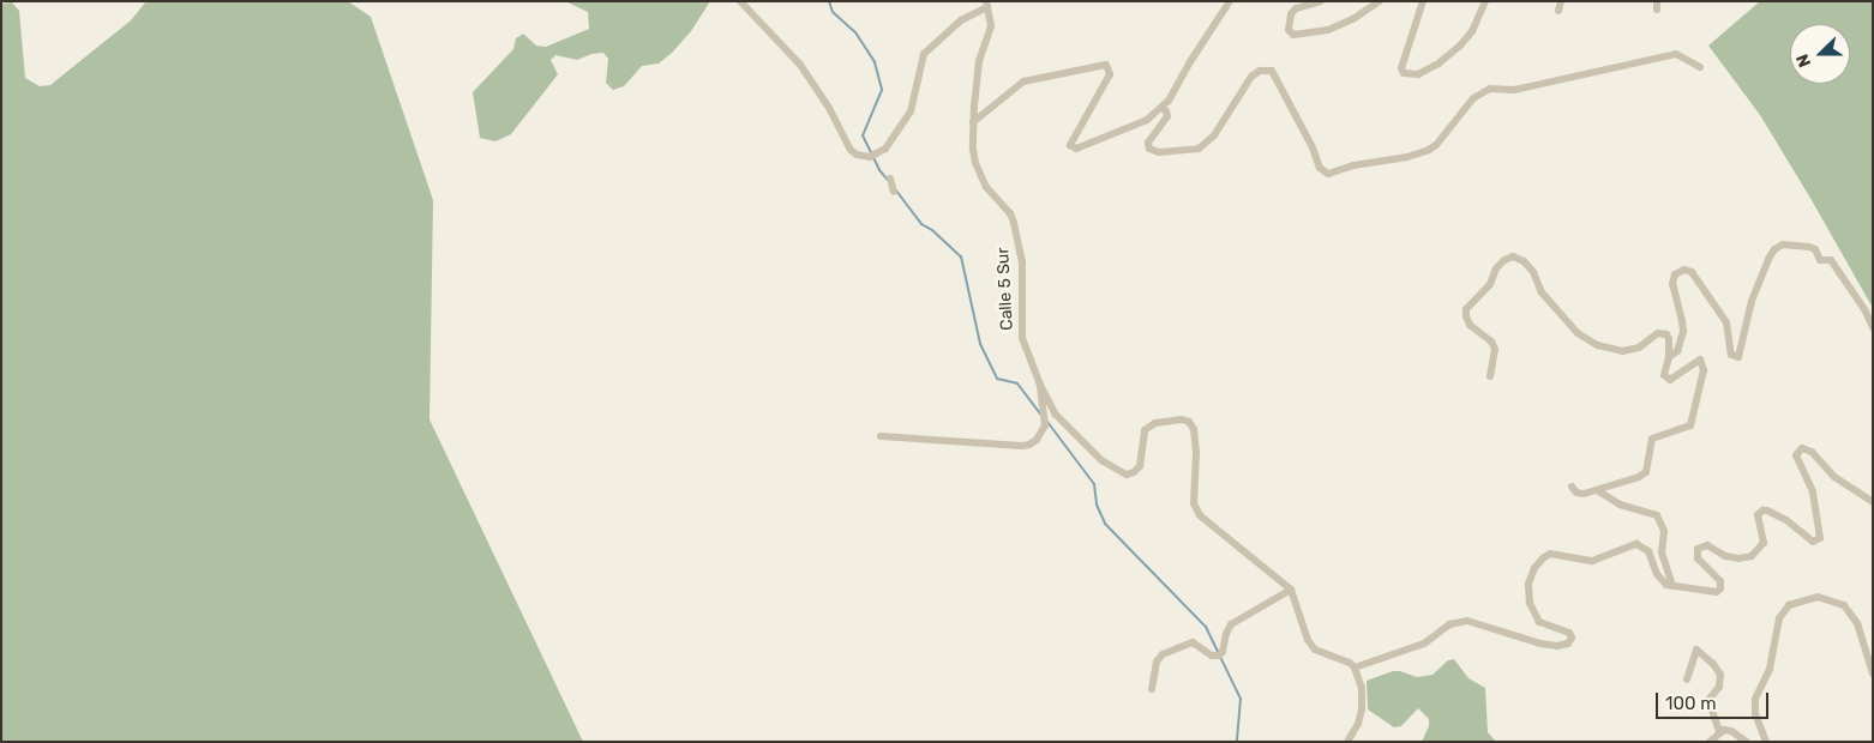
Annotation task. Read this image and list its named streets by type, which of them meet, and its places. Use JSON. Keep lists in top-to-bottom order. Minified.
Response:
{"streets":{"street":["Calle 5 Sur"]},"scale_bar":"100 m","north":"left"}
